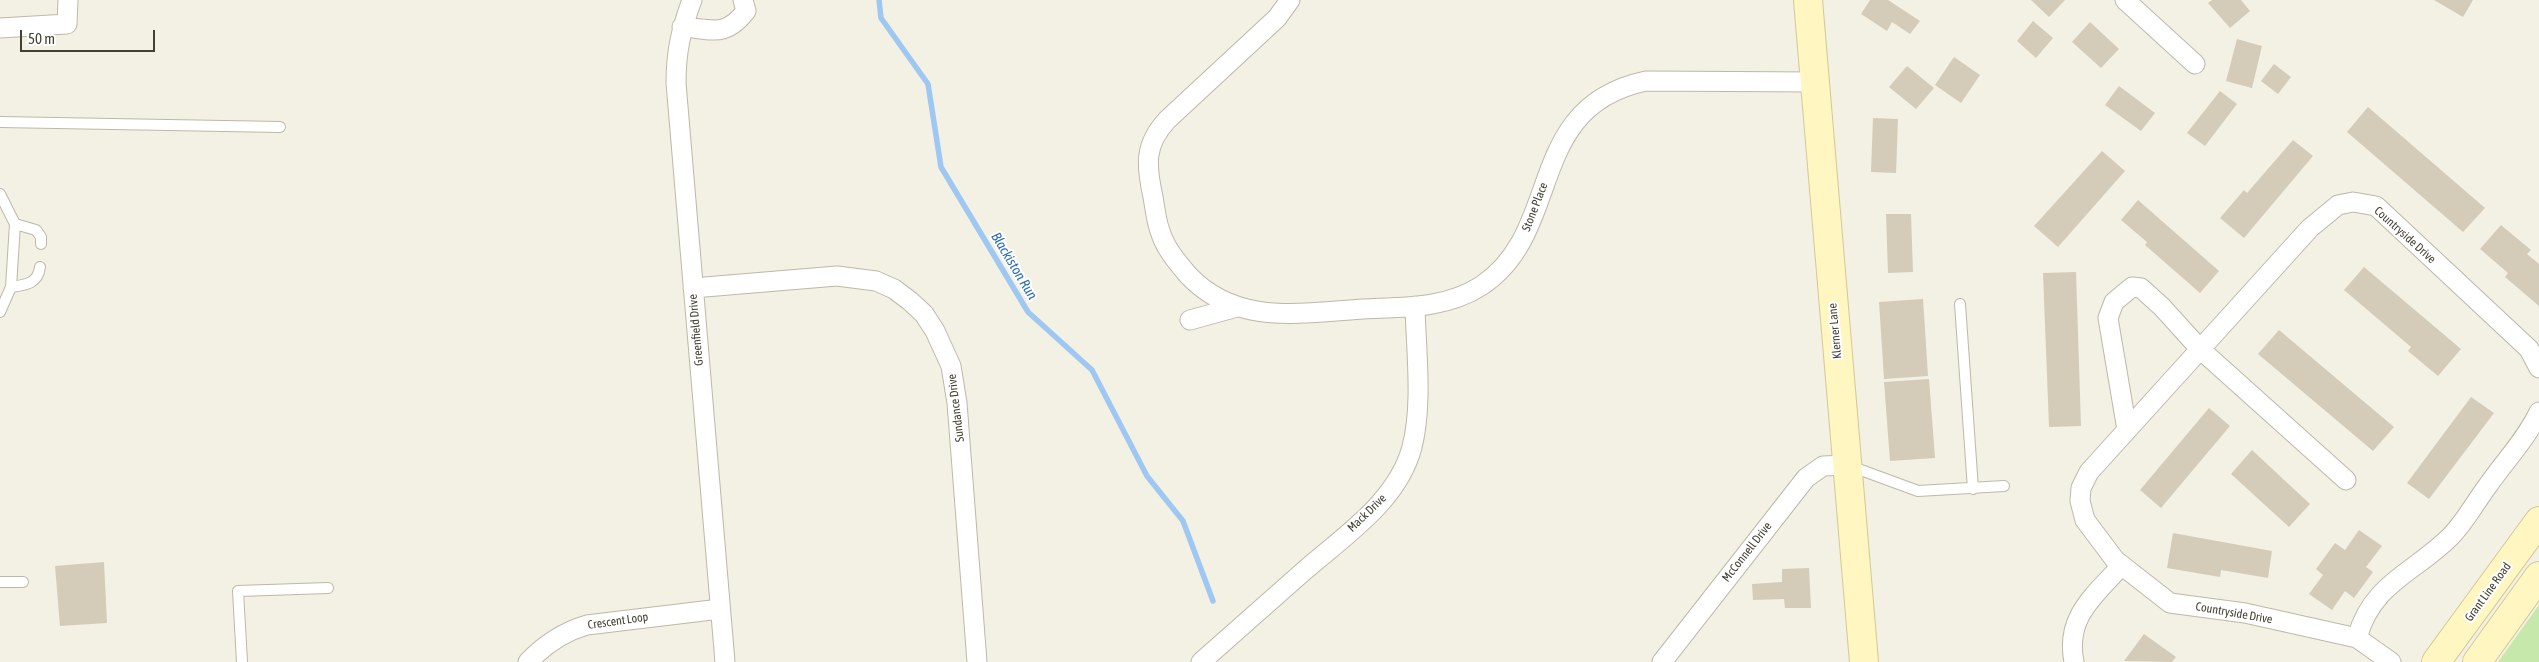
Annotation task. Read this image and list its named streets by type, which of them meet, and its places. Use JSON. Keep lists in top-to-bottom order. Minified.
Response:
{"streets":{"street":["Stone Place","Countryside Drive","Greenfield Drive","Klerner Lane","Sundance Drive","Mack Drive","McConnell Drive","Grant Line Road","Crescent Loop"]},"crossings":[["Stone Place","Klerner Lane"],["Stone Place","Mack Drive"],["Greenfield Drive","Sundance Drive"],["Greenfield Drive","Crescent Loop"],["Klerner Lane","McConnell Drive"]],"water":["Blackiston Run"],"scale_bar":"50 m"}
